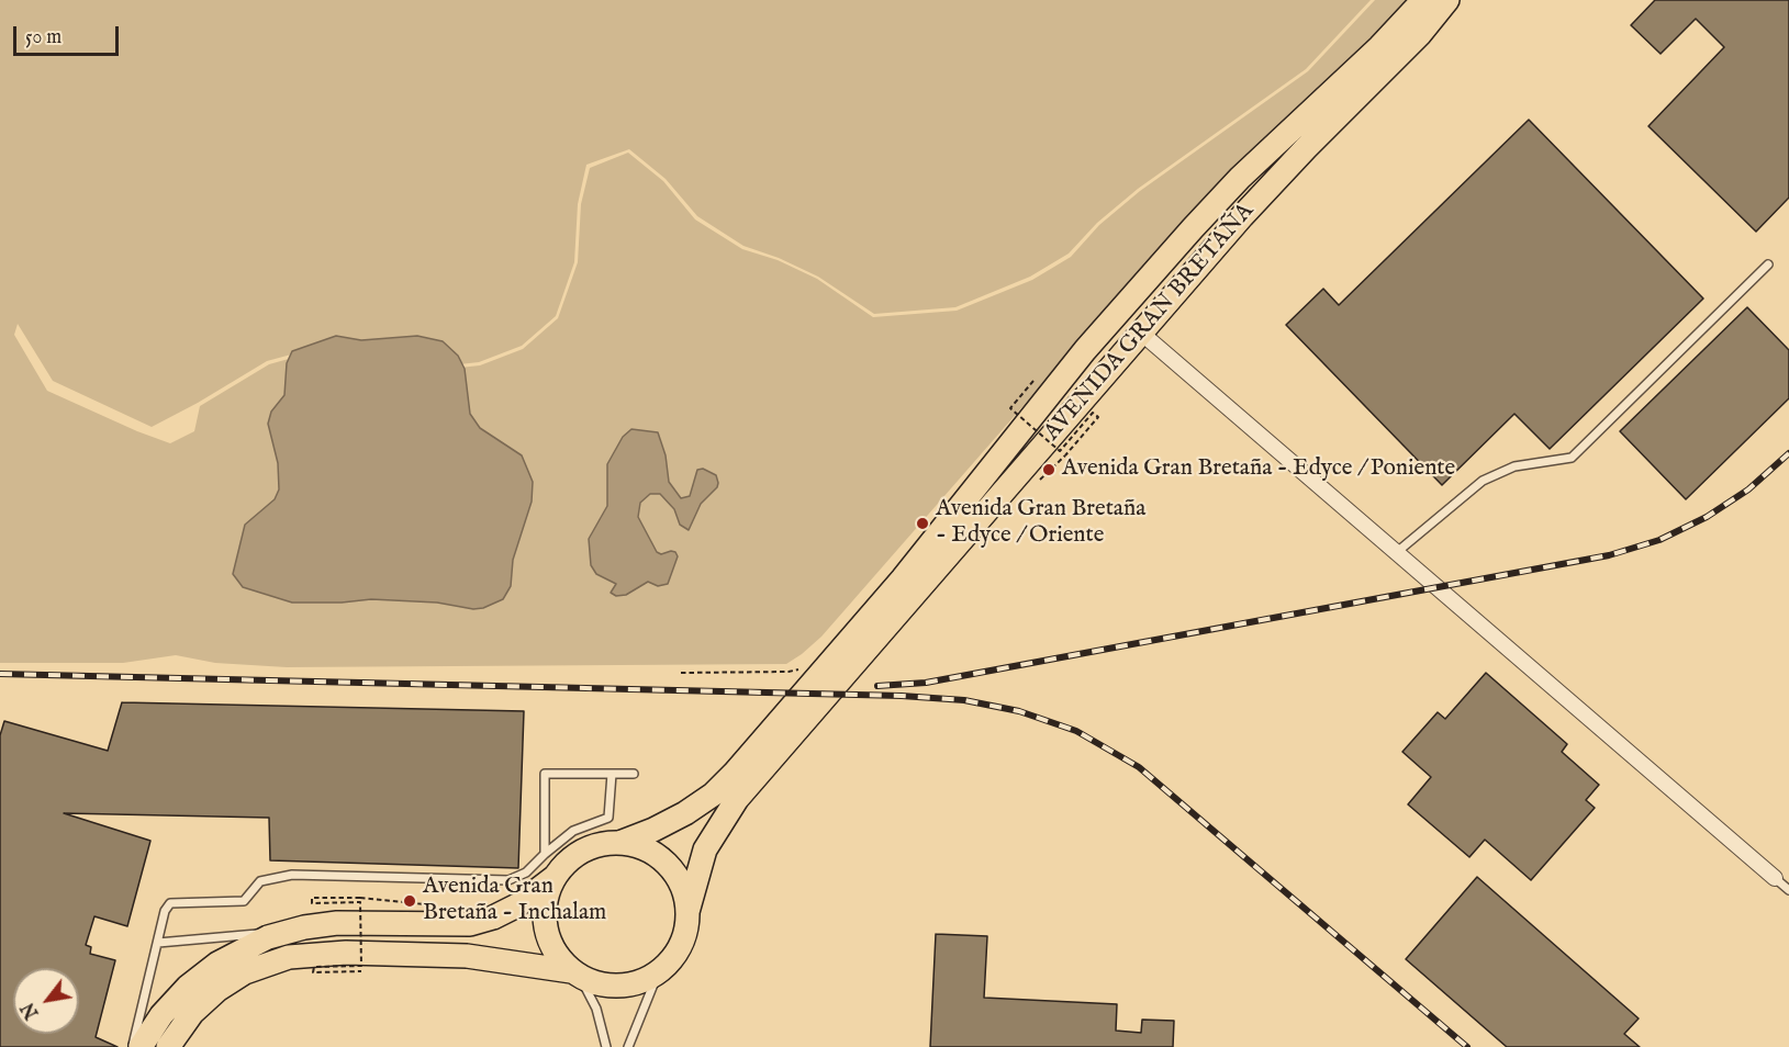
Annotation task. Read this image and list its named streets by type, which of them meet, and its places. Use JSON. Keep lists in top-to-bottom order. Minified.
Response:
{"streets":{"main road":["AVENIDA GRAN BRETAÑA"]},"places":["Avenida Gran Bretaña - Edyce / Poniente","Avenida Gran Bretaña - Edyce / Oriente","Avenida Gran Bretaña - Inchalam"],"scale_bar":"50 m","north":"bottom left"}
